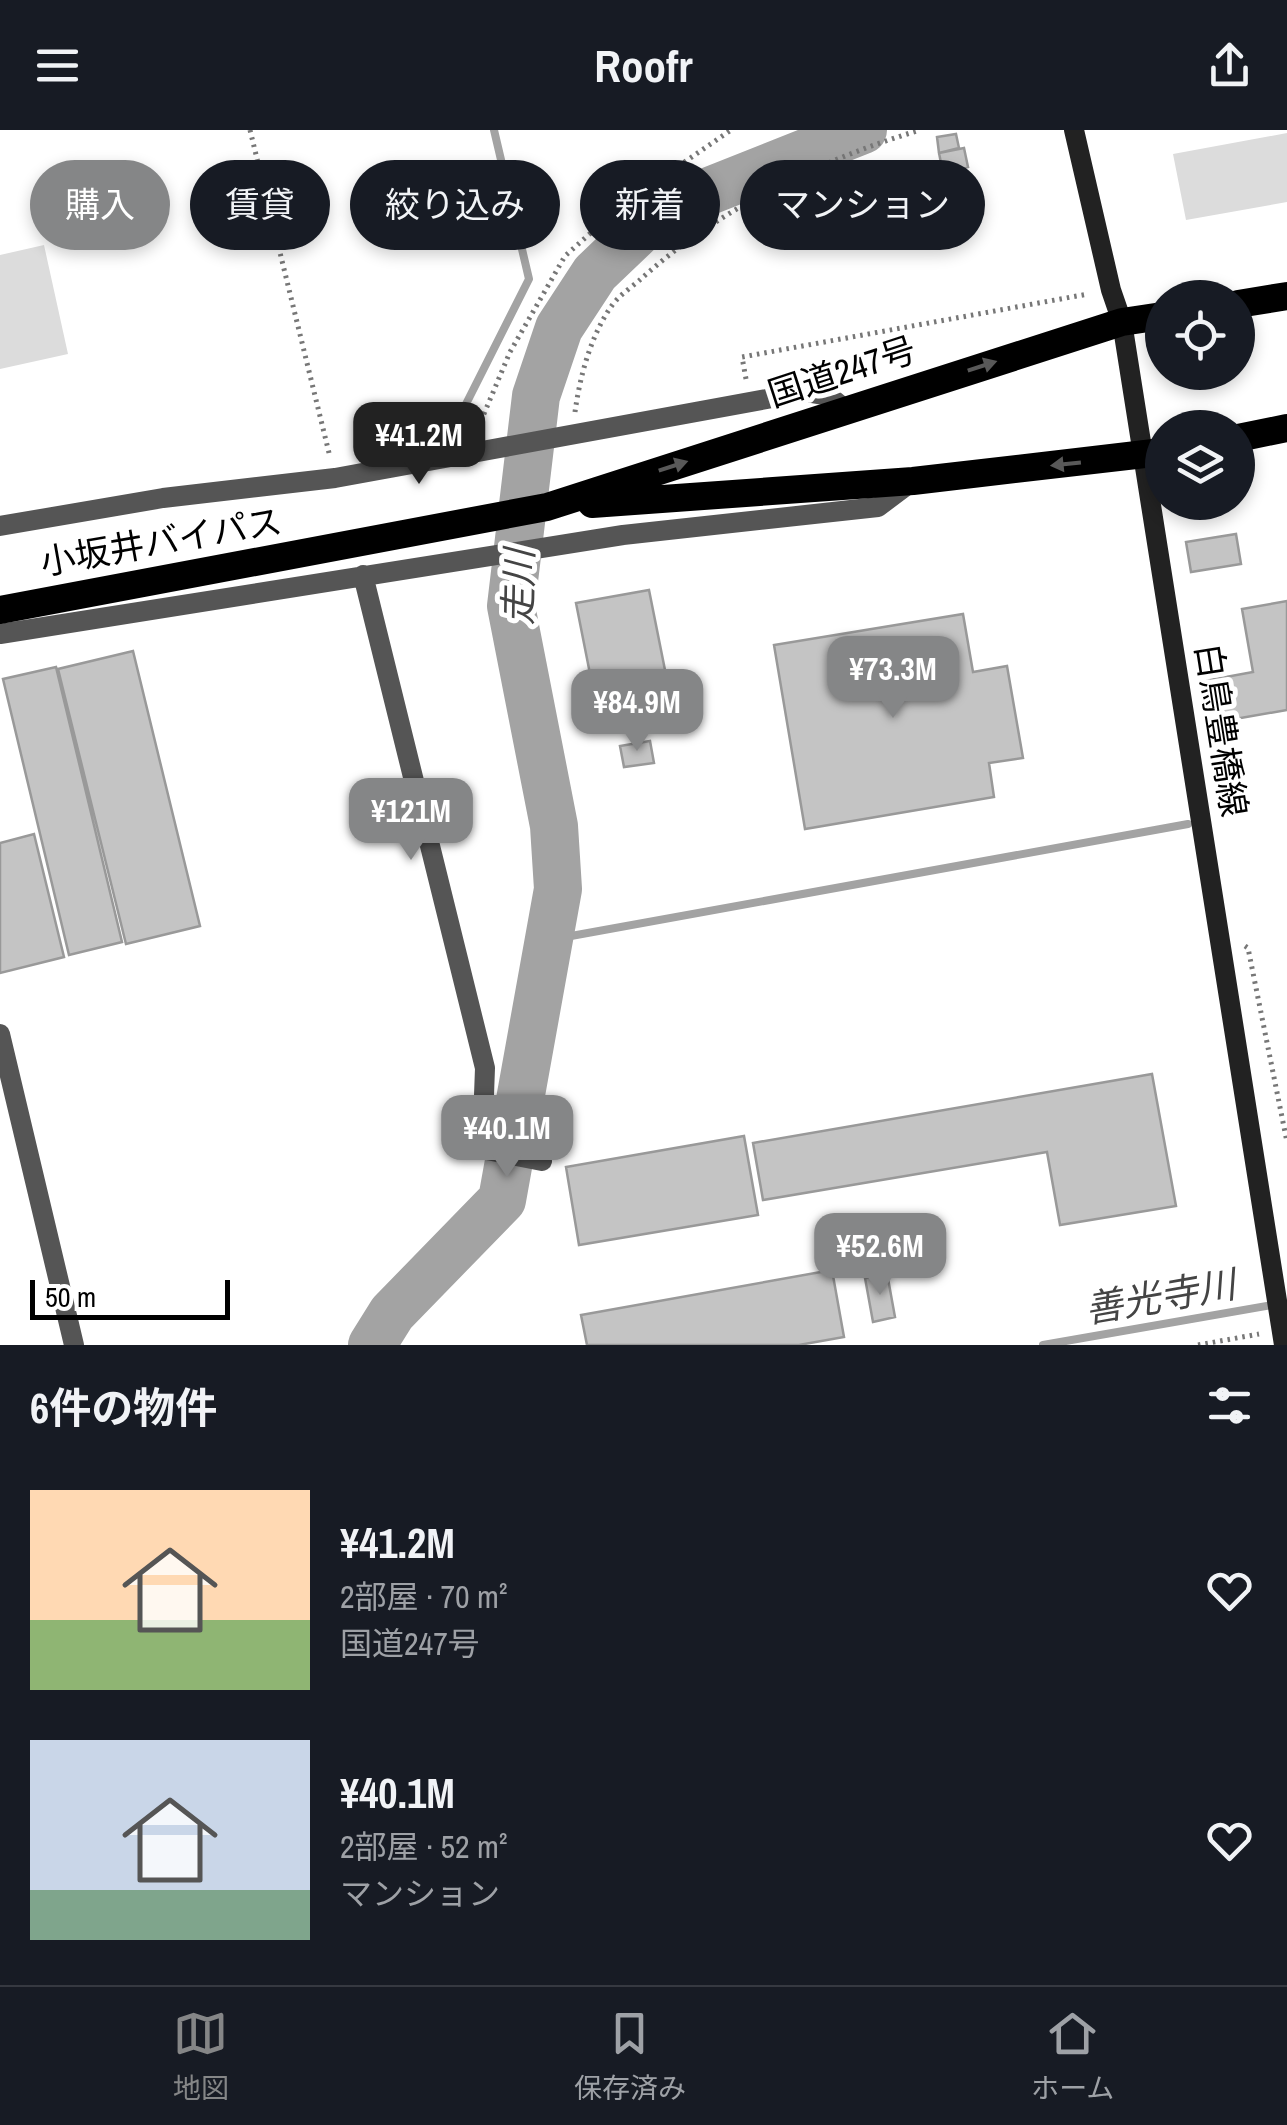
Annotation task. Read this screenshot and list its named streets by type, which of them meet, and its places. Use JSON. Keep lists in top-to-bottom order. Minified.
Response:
{"streets":{"highway":["国道247号","小坂井バイパス"],"main road":["白鳥豊橋線"]},"crossings":[["国道247号","小坂井バイパス"],["国道247号","白鳥豊橋線"]],"water":["走川","善光寺川"],"scale_bar":"50 m","page":{"header":"Roofr","chip":["購入","賃貸","絞り込み","新着","マンション"],"price":["¥41.2M","¥73.3M","¥84.9M","¥121M","¥40.1M","¥52.6M"],"scale":"50 m","heading":"6件の物件","list":[{"name":"¥41.2M","note":"2部屋 · 70 m² · 国道247号"},{"name":"¥40.1M","note":"2部屋 · 52 m² · マンション"}],"tabs":["地図","保存済み","ホーム"]}}
